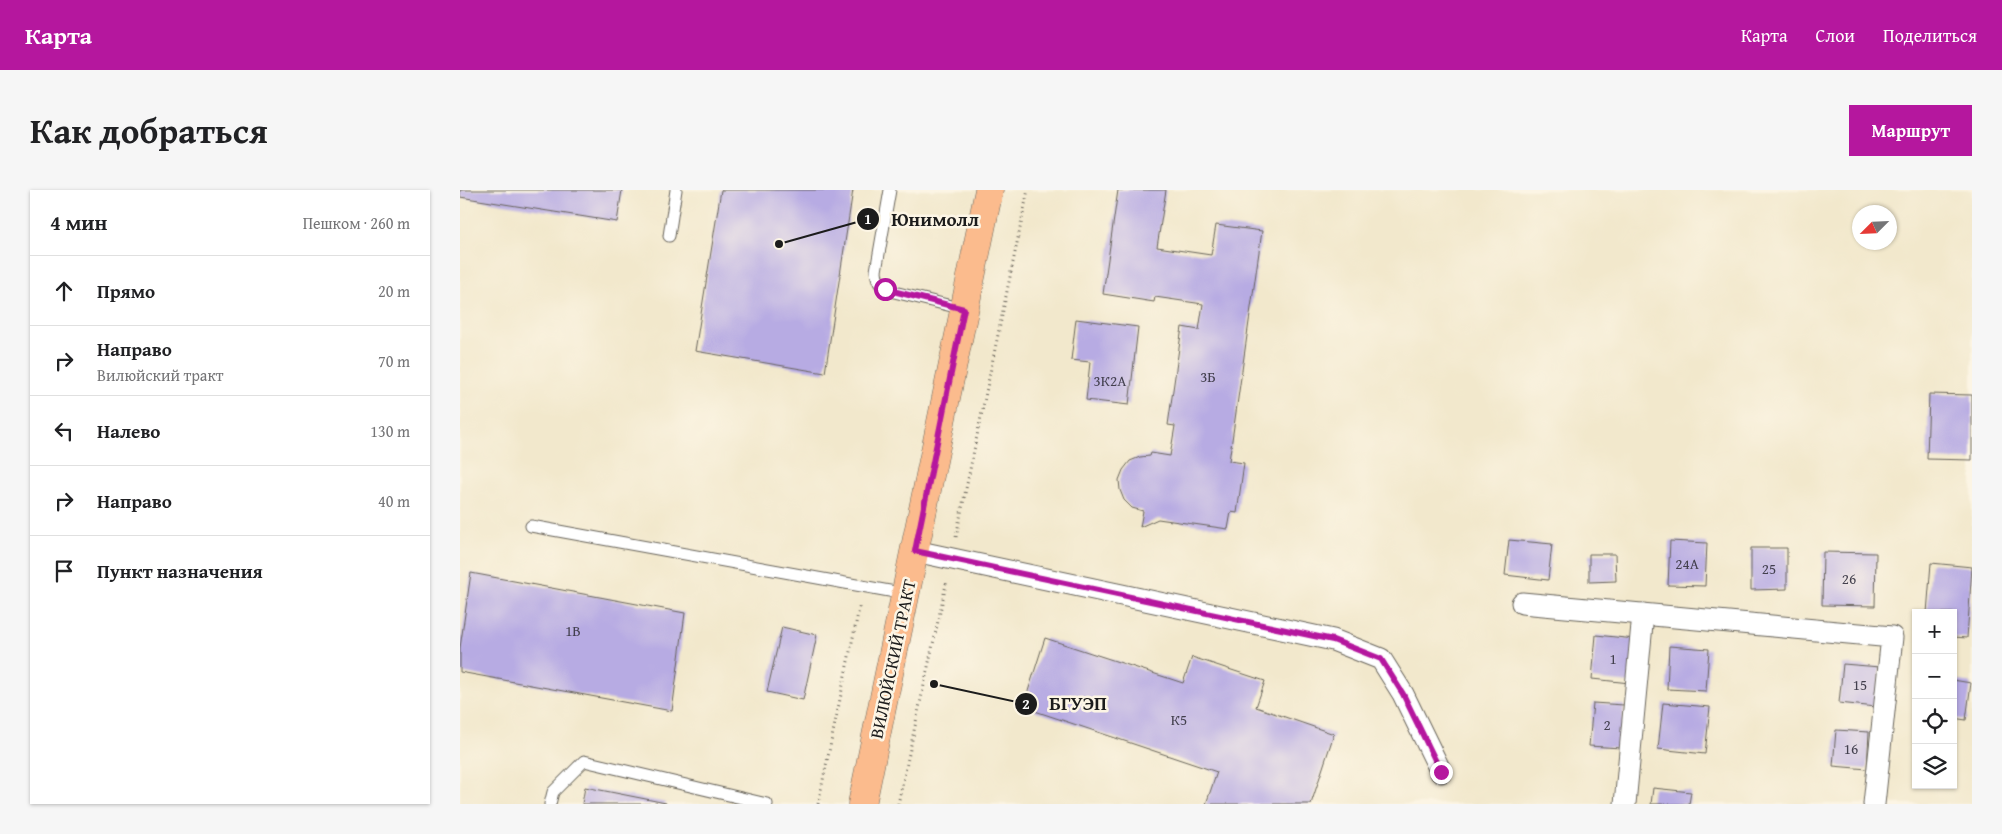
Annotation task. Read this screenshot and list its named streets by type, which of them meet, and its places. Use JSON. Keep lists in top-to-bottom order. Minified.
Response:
{"streets":{"main road":["ВИЛЮЙСКИЙ ТРАКТ"]},"places":["Юнимолл","БГУЭП"],"house_numbers":["3Б","3К2А","24А","25","26","1В","1","15","К5","2","16"],"north":"bottom left","page":{"header":"Карта","nav":["Карта","Слои","Поделиться"],"title":"Как добраться","buttons":"Маршрут","heading":["4 мин","Пешком · 260 m"],"list":[["Прямо","20 m"],["Направо","Вилюйский тракт","70 m"],["Налево","130 m"],["Направо","40 m"],"Пункт назначения"],"map_buttons":["+","−"]}}
